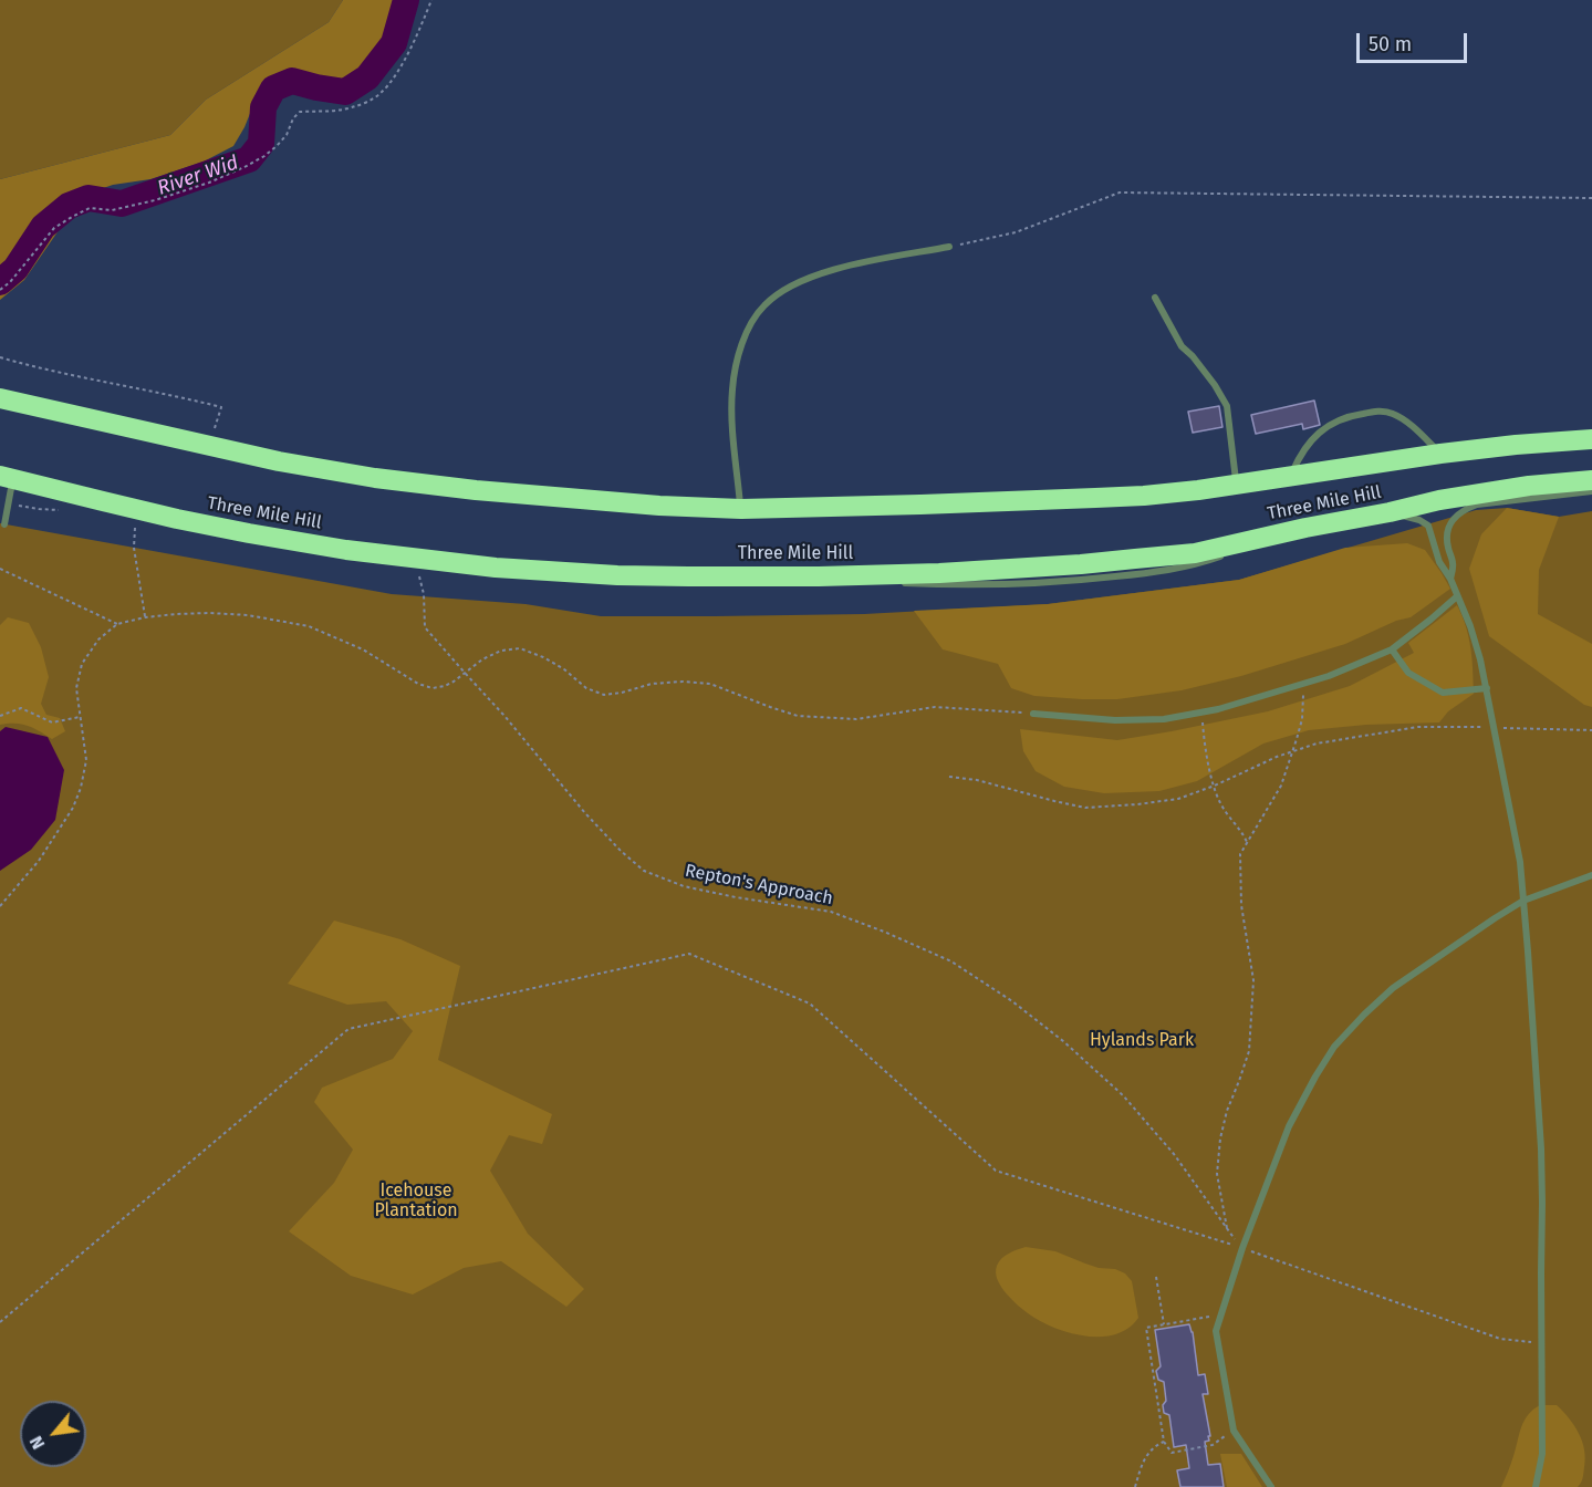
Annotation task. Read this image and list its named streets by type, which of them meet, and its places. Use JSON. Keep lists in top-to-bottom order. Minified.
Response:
{"streets":{"highway":["Three Mile Hill"],"path":["Repton's Approach"]},"water":["River Wid"],"parks":["Hylands Park","Icehouse Plantation"],"scale_bar":"50 m","north":"bottom left"}
